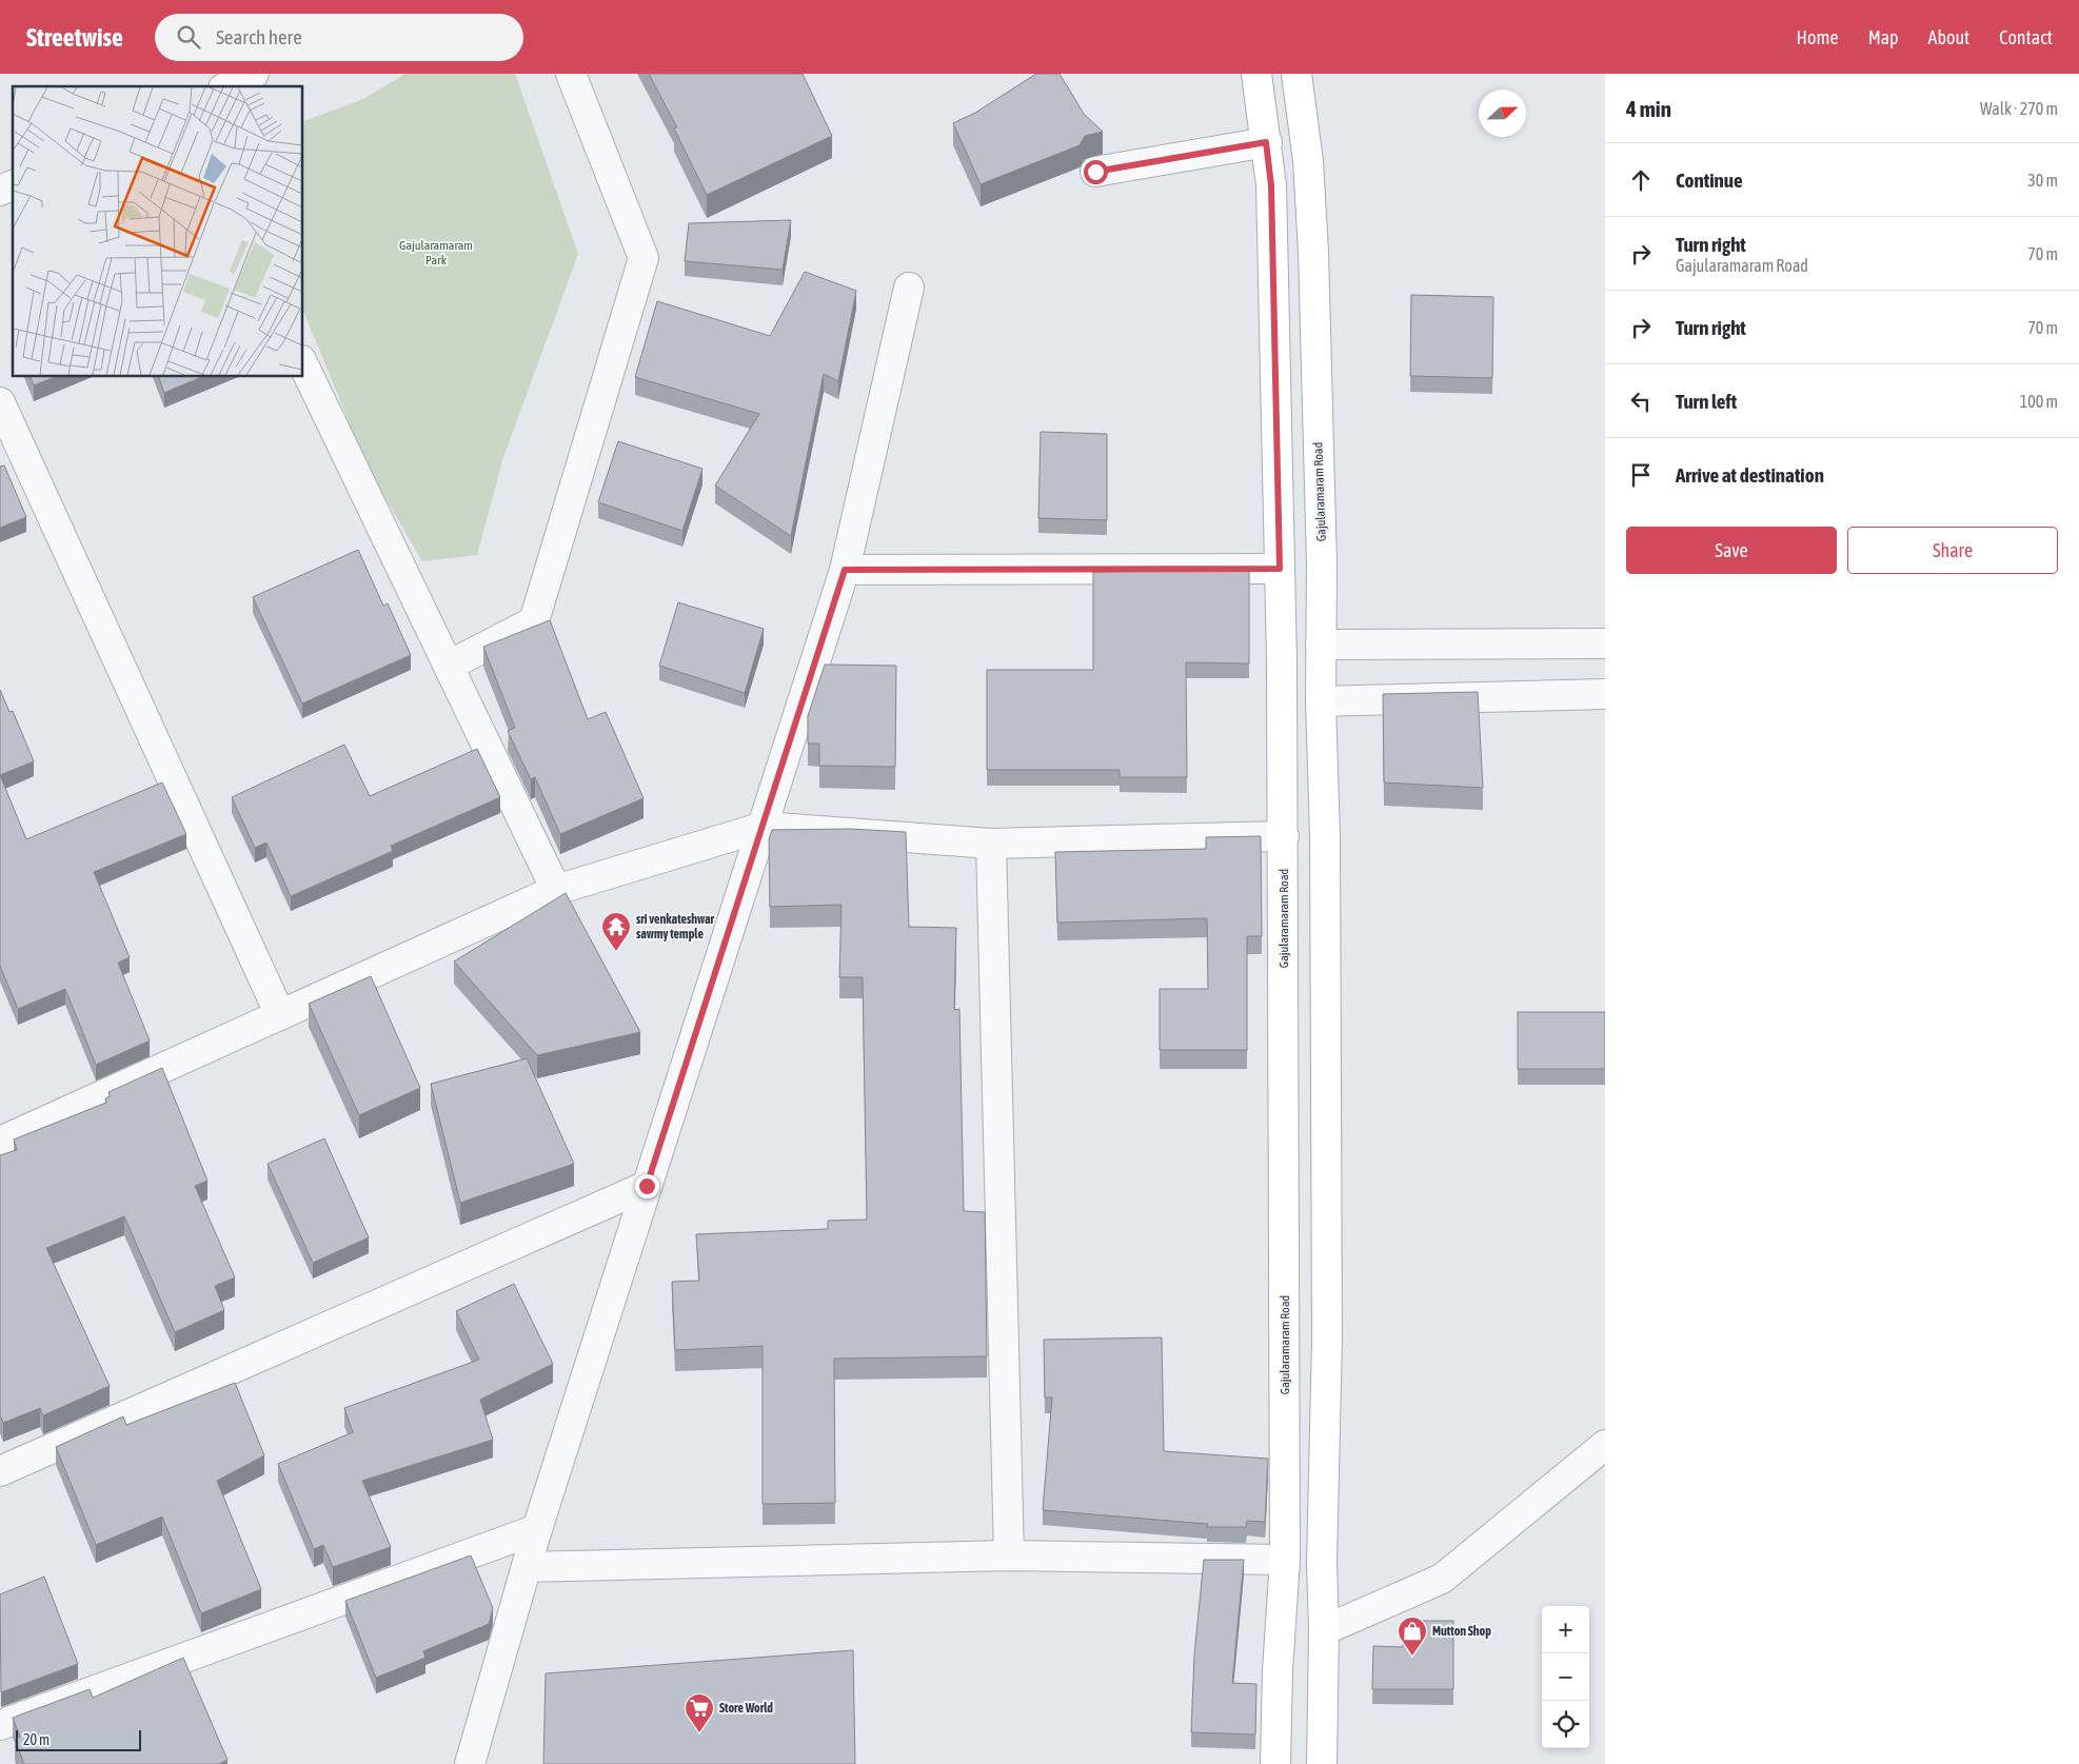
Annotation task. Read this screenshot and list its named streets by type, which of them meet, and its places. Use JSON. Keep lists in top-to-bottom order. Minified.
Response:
{"streets":{"main road":["Gajularamaram Road"]},"parks":["Gajularamaram Park"],"places":{"temple":["sri venkateshwar sawmy temple"],"shop":["Mutton Shop"],"supermarket":["Store World"]},"scale_bar":"20 m","north":"right","page":{"header":"Streetwise","search":"Search here","nav":["Home","Map","About","Contact"],"heading":["4 min","Walk · 270 m"],"list":[["Continue","30 m"],["Turn right","Gajularamaram Road","70 m"],["Turn right","70 m"],["Turn left","100 m"],"Arrive at destination"],"buttons":["Save","Share"],"map_buttons":["+","−"],"scale":"20 m"}}
